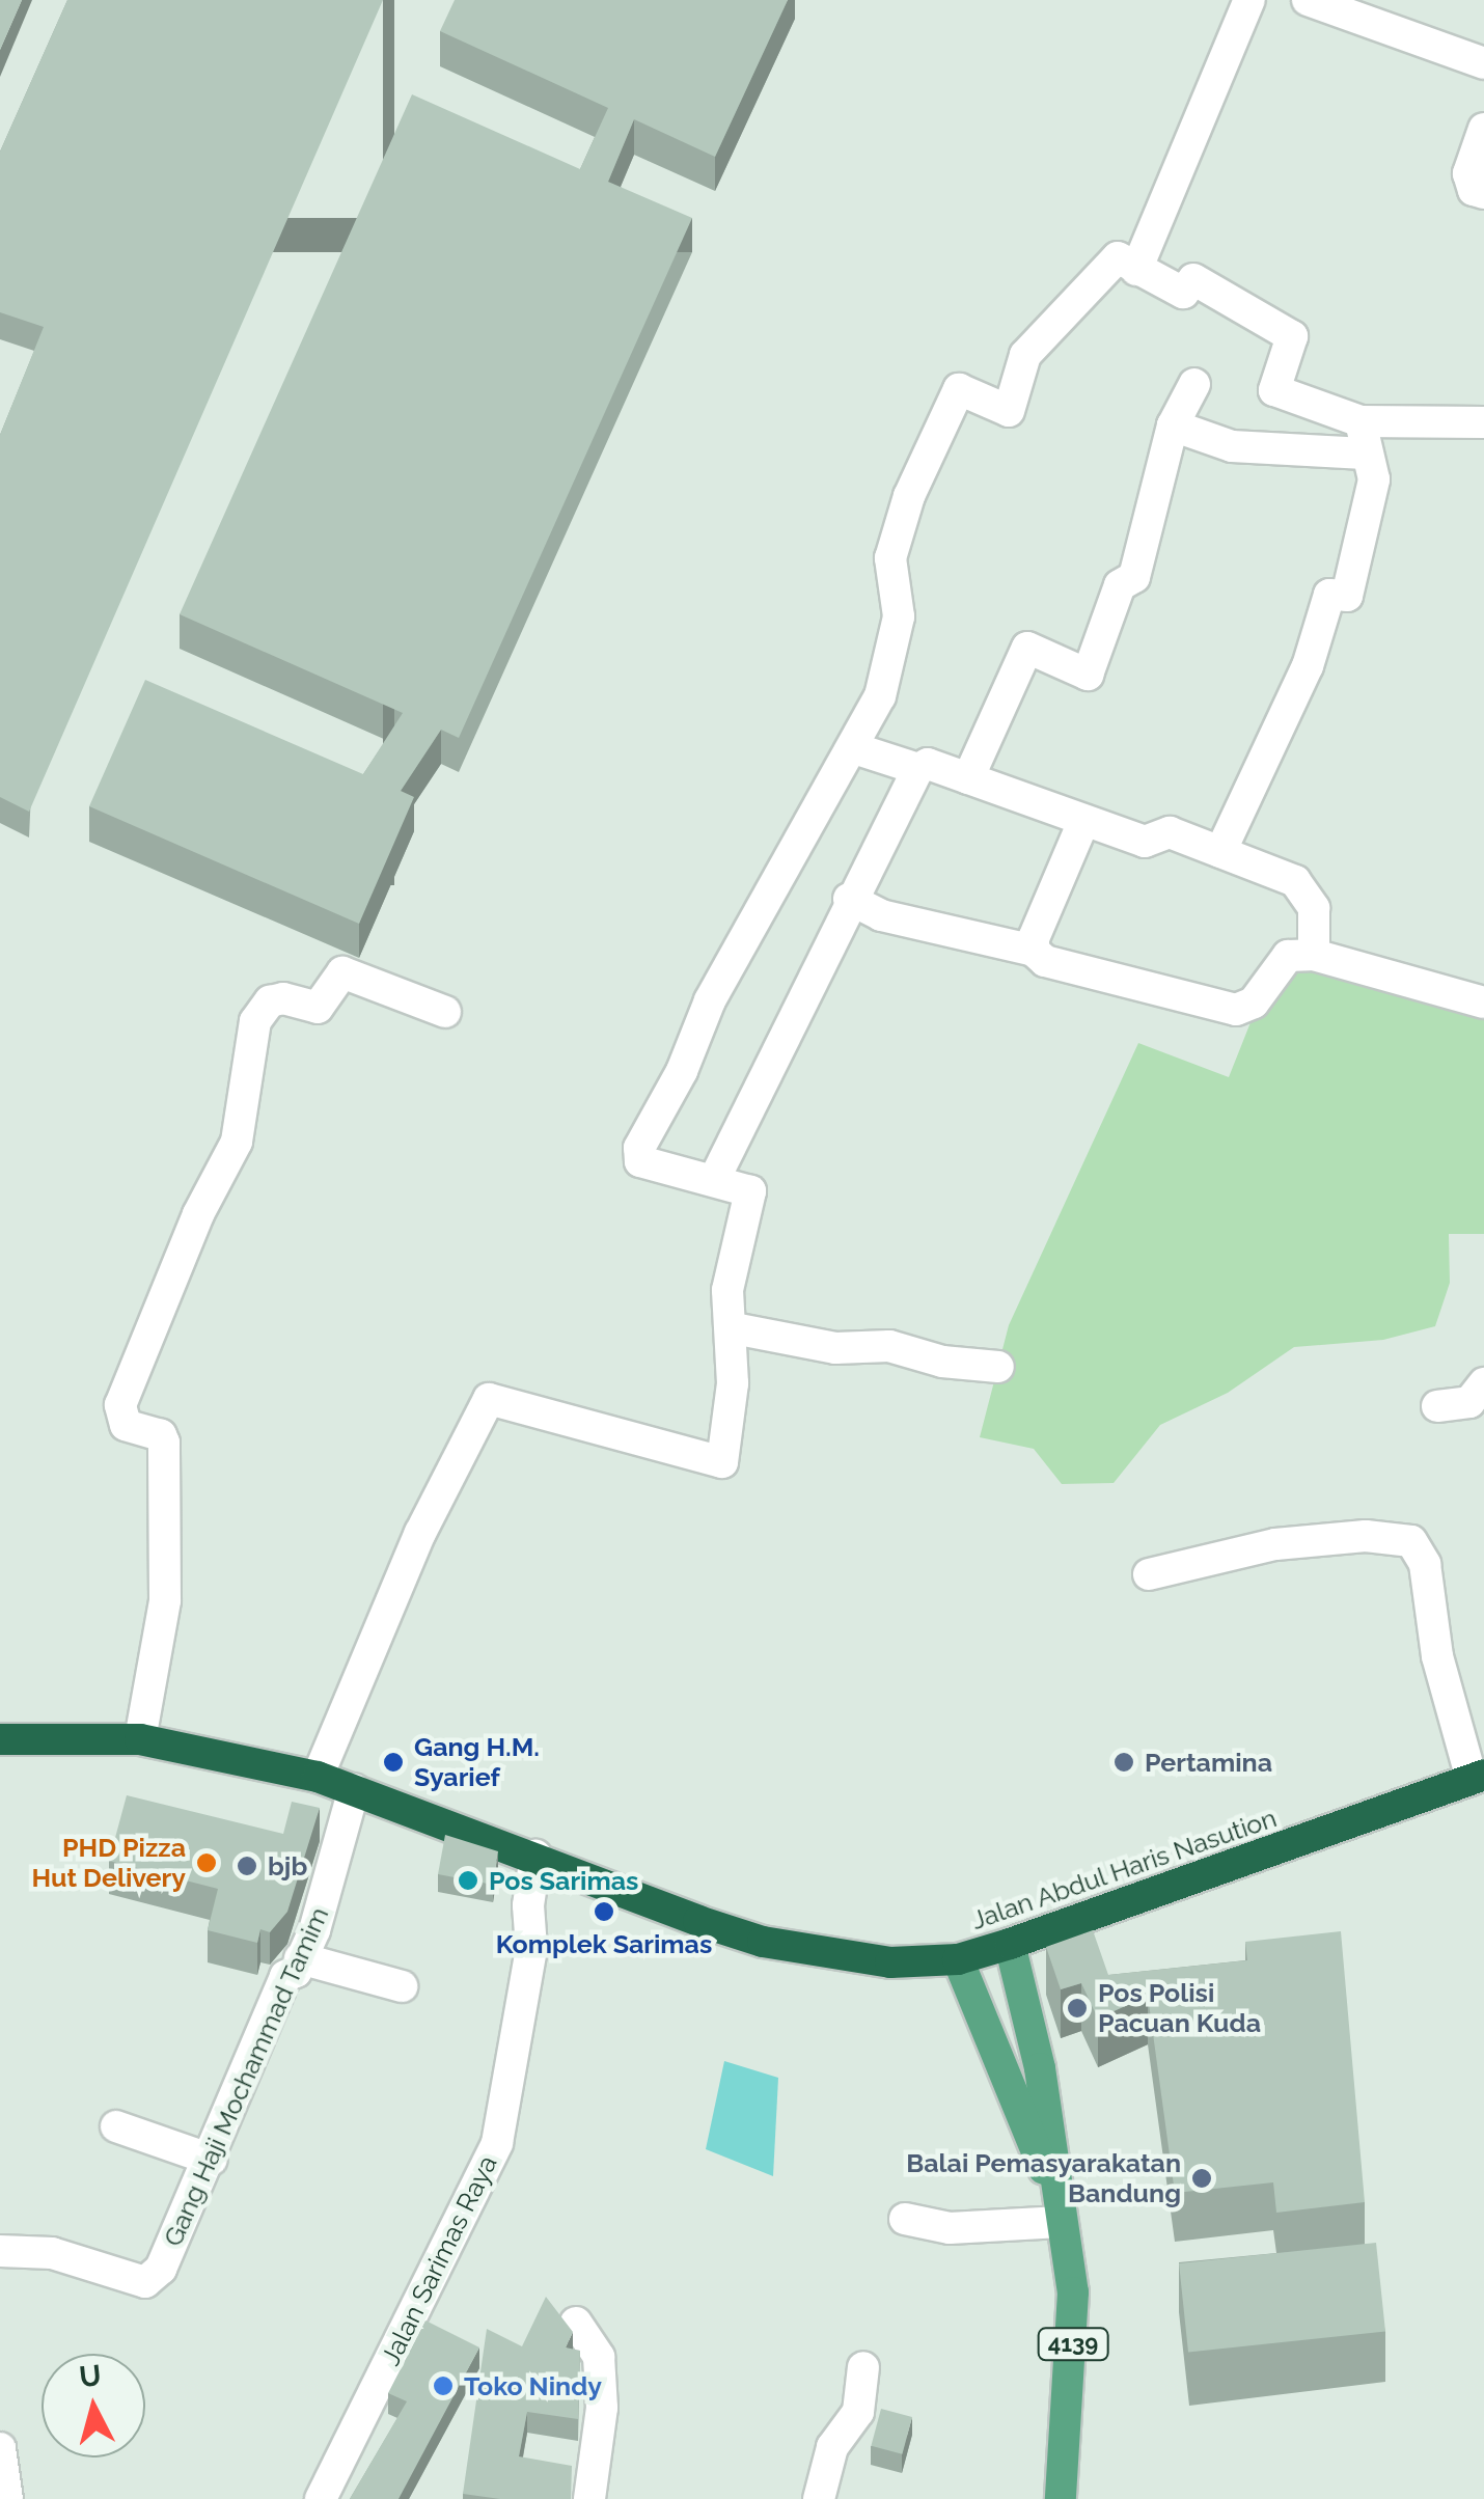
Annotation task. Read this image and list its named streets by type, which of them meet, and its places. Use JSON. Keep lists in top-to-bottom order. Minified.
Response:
{"streets":{"highway":["Jalan Abdul Haris Nasution"],"main road":["4139"],"street":["Gang Haji Mochammad Tamim","Jalan Sarimas Raya"]},"crossings":[["Jalan Abdul Haris Nasution","Gang Haji Mochammad Tamim"],["Jalan Abdul Haris Nasution","4139"]],"places":["Gang H.M. Syarief","Pertamina","PHD Pizza Hut Delivery","bjb","Pos Sarimas","Komplek Sarimas","Pos Polisi Pacuan Kuda","Balai Pemasyarakatan Bandung","Toko Nindy"],"north":"top"}
